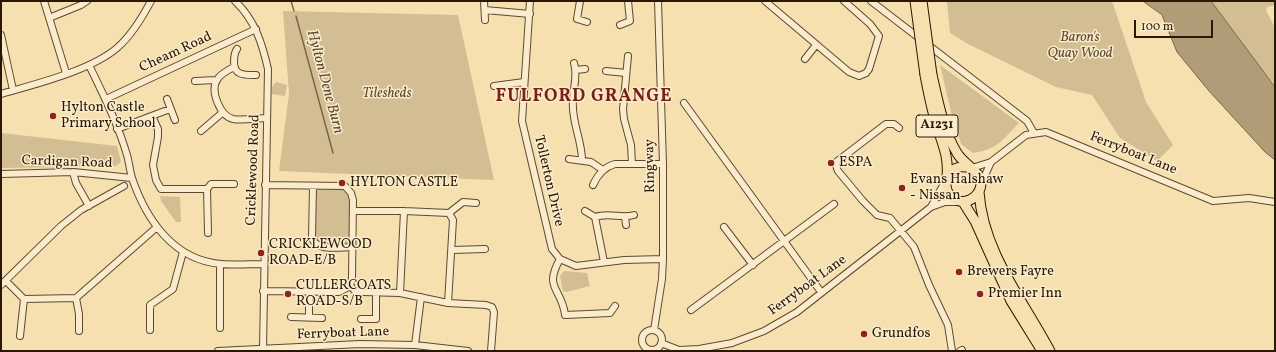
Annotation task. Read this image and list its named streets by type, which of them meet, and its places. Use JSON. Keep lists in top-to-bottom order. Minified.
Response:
{"streets":{"highway":["A1231"],"street":["Cheam Road","Ferryboat Lane","Cardigan Road","Ringway","Cricklewood Road","Tollerton Drive"]},"crossings":[["Cheam Road","Cricklewood Road"],["A1231","Ferryboat Lane"],["Ferryboat Lane","Ringway"],["Ferryboat Lane","Cricklewood Road"]],"districts":["FULFORD GRANGE"],"water":["Hylton Dene Burn"],"parks":["Baron's Quay Wood","Tilesheds"],"places":["Hylton Castle Primary School","ESPA","HYLTON CASTLE","Evans Halshaw - Nissan","CRICKLEWOOD ROAD-E/B","Brewers Fayre","CULLERCOATS ROAD-S/B","Premier Inn","Grundfos"],"scale_bar":"100 m"}
